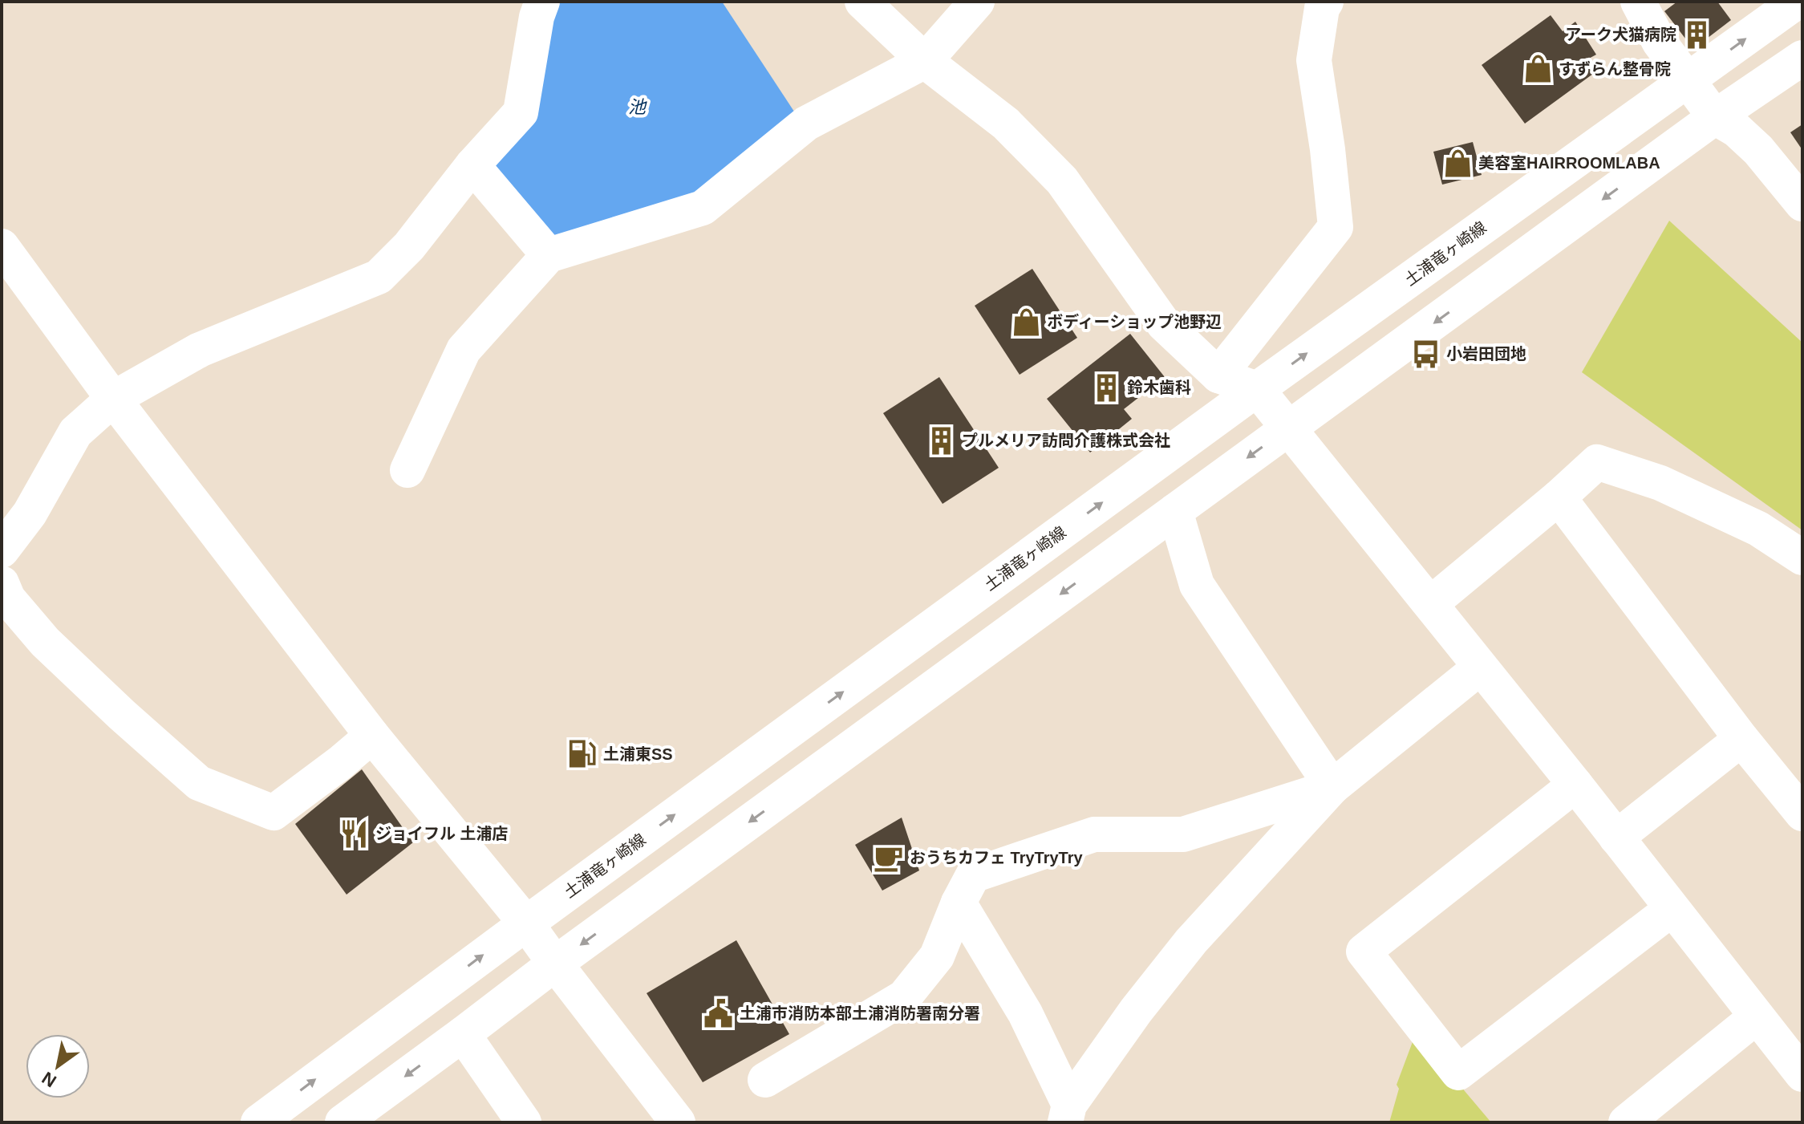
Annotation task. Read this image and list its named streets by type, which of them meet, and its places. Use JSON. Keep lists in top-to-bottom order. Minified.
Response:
{"streets":{"street":["土浦竜ヶ崎線"]},"water":["池"],"places":{"building":["アーク犬猫病院","鈴木歯科","プルメリア訪問介護株式会社"],"shop":["すずらん整骨院","美容室HAIRROOMLABA","ボディーショップ池野辺"],"bus stop":["小岩田団地"],"fuel station":["土浦東SS"],"restaurant":["ジョイフル 土浦店"],"cafe":["おうちカフェ TryTryTry"],"public building":["土浦市消防本部土浦消防署南分署"]},"north":"bottom left"}
